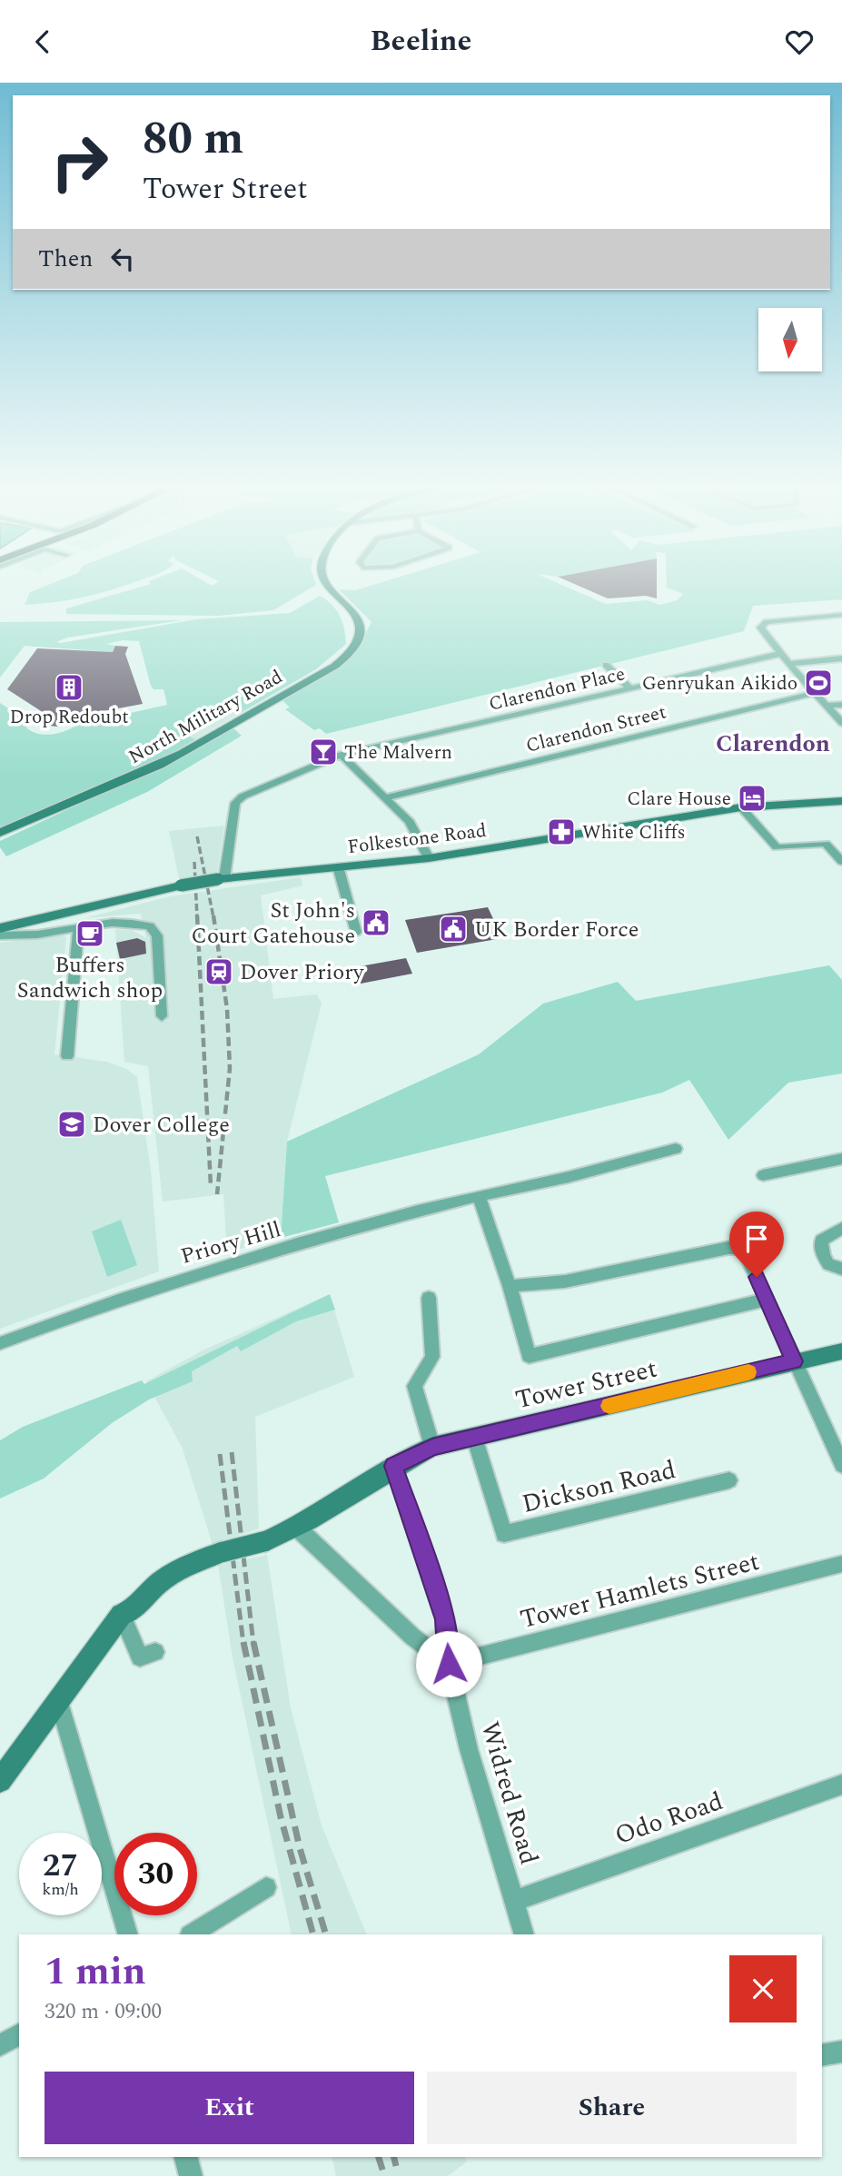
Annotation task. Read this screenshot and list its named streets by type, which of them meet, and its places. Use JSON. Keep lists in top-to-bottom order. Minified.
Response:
{"streets":{"street":["Clarendon Place","North Military Road","Clarendon Street","Folkestone Road","Priory Hill","Tower Street","Dickson Road","Tower Hamlets Street","Widred Road","Odo Road"]},"crossings":[["Clarendon Place","Folkestone Road"],["Tower Street","Dickson Road"],["Tower Street","Widred Road"],["Tower Hamlets Street","Widred Road"],["Widred Road","Odo Road"]],"districts":["Clarendon"],"places":{"sports":["Genryukan Aikido"],"building":["Drop Redoubt"],"bar":["The Malvern"],"hotel":["Clare House"],"pharmacy":["White Cliffs"],"public building":["St John's Court Gatehouse","UK Border Force"],"cafe":["Buffers Sandwich shop"],"station":["Dover Priory"],"school or university":["Dover College"]},"north":"bottom","page":{"header":"Beeline","turn":["80 m","Tower Street"],"then":"Then","speed":"27 km/h","limit":"30","heading":["1 min","320 m · 09:00"],"buttons":["Exit","Share"]}}
